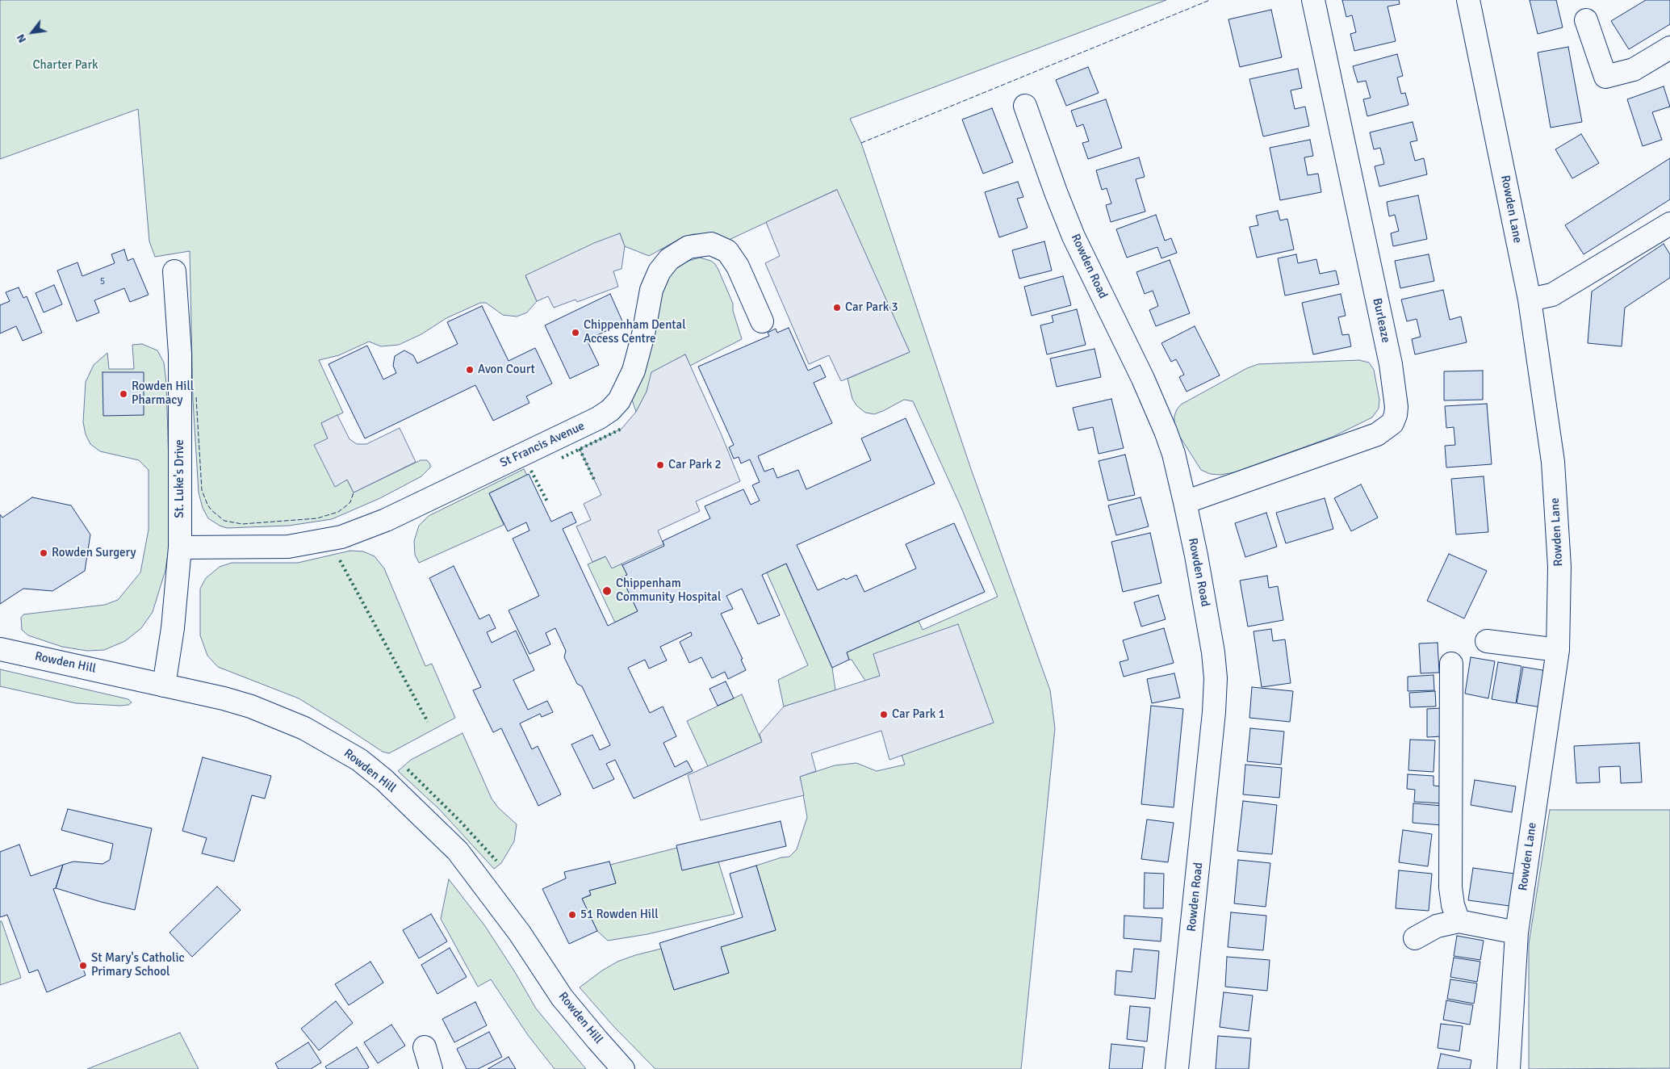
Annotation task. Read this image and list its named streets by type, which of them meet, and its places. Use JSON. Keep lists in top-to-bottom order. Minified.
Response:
{"streets":{"street":["Rowden Lane","Rowden Road","Burleaze","St Francis Avenue","St. Luke's Drive","Rowden Hill"]},"crossings":[["Rowden Road","Burleaze"],["St Francis Avenue","St. Luke's Drive"],["St. Luke's Drive","Rowden Hill"]],"parks":["Charter Park"],"places":["Car Park 3","Chippenham Dental Access Centre","Avon Court","Rowden Hill Pharmacy","Car Park 2","Rowden Surgery","Chippenham Community Hospital","Car Park 1","51 Rowden Hill","St Mary's Catholic Primary School"],"house_numbers":["5"],"north":"bottom left"}
